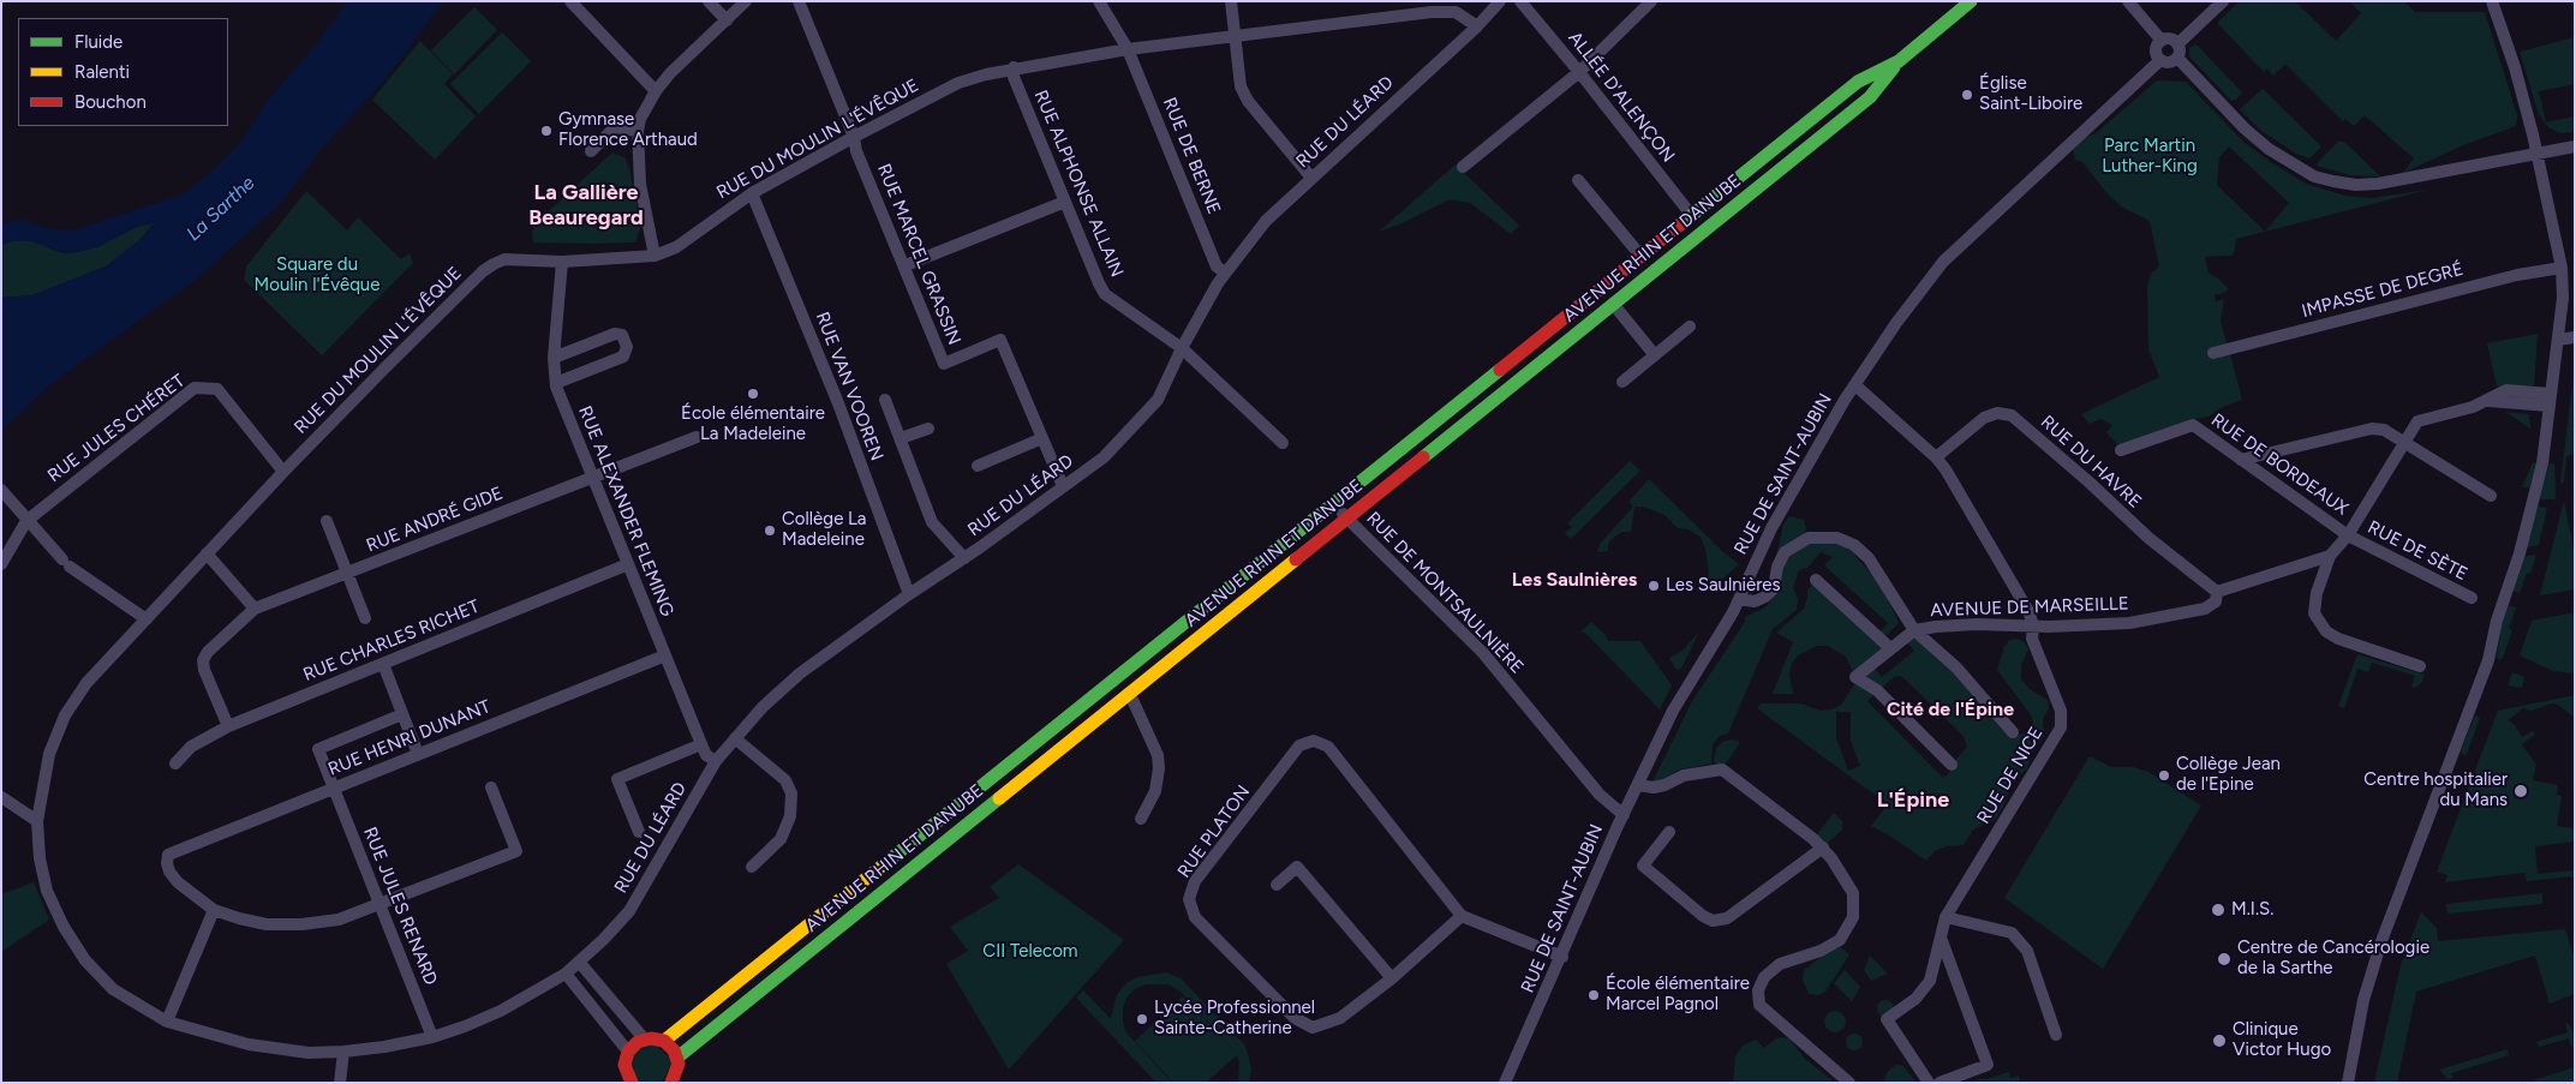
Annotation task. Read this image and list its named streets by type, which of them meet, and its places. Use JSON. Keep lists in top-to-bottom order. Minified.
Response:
{"streets":{"main road":["AVENUE RHIN ET DANUBE"],"street":["ALLÉE D'ALENÇON","RUE DU LÉARD","RUE DU MOULIN L'ÉVÊQUE","RUE DE BERNE","RUE ALPHONSE ALLAIN","RUE MARCEL GRASSIN","IMPASSE DE DEGRÉ","RUE VAN VOOREN","RUE JULES CHÉRET","RUE DU HAVRE","RUE DE BORDEAUX","RUE DE SAINT-AUBIN","RUE ALEXANDER FLEMING","RUE ANDRÉ GIDE","RUE DE SÈTE","RUE DE MONTSAULNIÈRE","AVENUE DE MARSEILLE","RUE CHARLES RICHET","RUE HENRI DUNANT","RUE DE NICE","RUE PLATON","RUE JULES RENARD"]},"crossings":[["ALLÉE D'ALENÇON","AVENUE RHIN ET DANUBE"],["RUE DU LÉARD","RUE DU MOULIN L'ÉVÊQUE"],["RUE DU LÉARD","RUE DE BERNE"],["RUE DU LÉARD","RUE ALPHONSE ALLAIN"],["RUE DU LÉARD","RUE MARCEL GRASSIN"],["RUE DU LÉARD","RUE VAN VOOREN"],["RUE DU LÉARD","RUE ALEXANDER FLEMING"],["RUE DU LÉARD","RUE JULES RENARD"],["RUE DU MOULIN L'ÉVÊQUE","RUE DE BERNE"],["RUE DU MOULIN L'ÉVÊQUE","RUE ALPHONSE ALLAIN"],["RUE DU MOULIN L'ÉVÊQUE","RUE MARCEL GRASSIN"],["RUE DU MOULIN L'ÉVÊQUE","RUE VAN VOOREN"],["RUE DU MOULIN L'ÉVÊQUE","RUE JULES CHÉRET"],["RUE DU MOULIN L'ÉVÊQUE","RUE ALEXANDER FLEMING"],["AVENUE RHIN ET DANUBE","RUE DE MONTSAULNIÈRE"],["RUE DU HAVRE","AVENUE DE MARSEILLE"],["RUE DU HAVRE","RUE DE NICE"],["RUE DE BORDEAUX","RUE DE SÈTE"],["RUE DE SAINT-AUBIN","RUE DE MONTSAULNIÈRE"],["RUE DE SAINT-AUBIN","RUE DE NICE"],["RUE DE SAINT-AUBIN","RUE PLATON"],["RUE ALEXANDER FLEMING","RUE ANDRÉ GIDE"],["RUE ALEXANDER FLEMING","RUE CHARLES RICHET"],["RUE ALEXANDER FLEMING","RUE HENRI DUNANT"],["AVENUE DE MARSEILLE","RUE DE NICE"],["RUE HENRI DUNANT","RUE JULES RENARD"]],"districts":["La Gallière Beauregard","Les Saulnières","Cité de l'Épine","L'Épine"],"water":["La Sarthe"],"parks":["Parc Martin Luther-King","Square du Moulin l'Évêque","CII Telecom"],"places":["Église Saint-Liboire","Gymnase Florence Arthaud","École élémentaire La Madeleine","Collège La Madeleine","Les Saulnières","Collège Jean de l'Epine","Centre hospitalier du Mans","M.I.S.","Centre de Cancérologie de la Sarthe","École élémentaire Marcel Pagnol","Lycée Professionnel Sainte-Catherine","Clinique Victor Hugo"],"legend":["Fluide","Ralenti","Bouchon"]}
